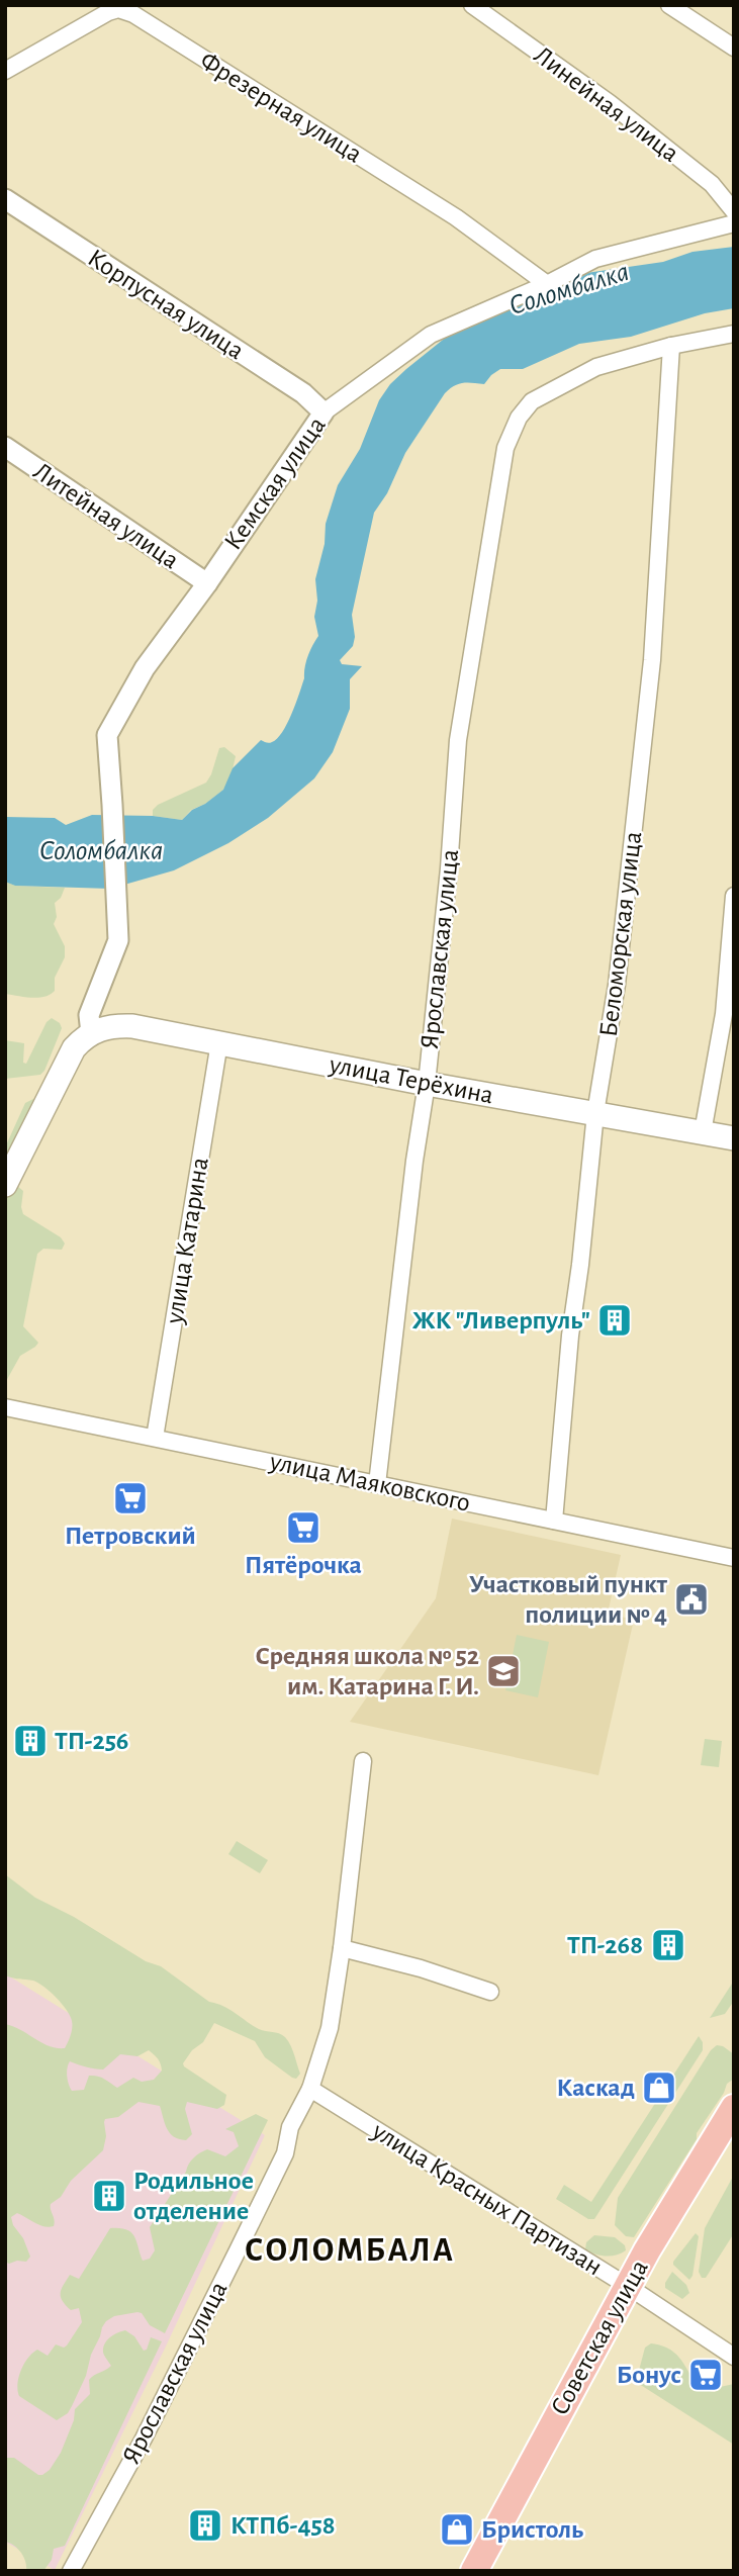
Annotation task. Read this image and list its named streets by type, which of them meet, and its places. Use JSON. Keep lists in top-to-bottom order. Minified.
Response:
{"streets":{"main road":["улица Терёхина","Советская улица"],"street":["Линейная улица","Фрезерная улица","Корпусная улица","Кемская улица","Литейная улица","Беломорская улица","Ярославская улица","улица Катарина","улица Маяковского","улица Красных Партизан"]},"crossings":[["Фрезерная улица","Кемская улица"],["Корпусная улица","Кемская улица"],["Кемская улица","Литейная улица"],["Кемская улица","улица Терёхина"],["Беломорская улица","Ярославская улица"],["Беломорская улица","улица Терёхина"],["Беломорская улица","улица Маяковского"],["Ярославская улица","улица Терёхина"],["Ярославская улица","улица Маяковского"],["Ярославская улица","улица Красных Партизан"],["улица Терёхина","улица Катарина"],["улица Катарина","улица Маяковского"],["улица Красных Партизан","Советская улица"]],"districts":["СОЛОМБАЛА"],"water":["Соломбалка"],"places":{"building":["ЖК \"Ливерпуль\"","ТП-256","ТП-268","Родильное отделение","КТПб-458"],"supermarket":["Петровский","Пятёрочка","Бонус"],"public building":["Участковый пункт полиции № 4"],"school or university":["Средняя школа № 52 им. Катарина Г. И."],"shop":["Каскад","Бристоль"]}}
